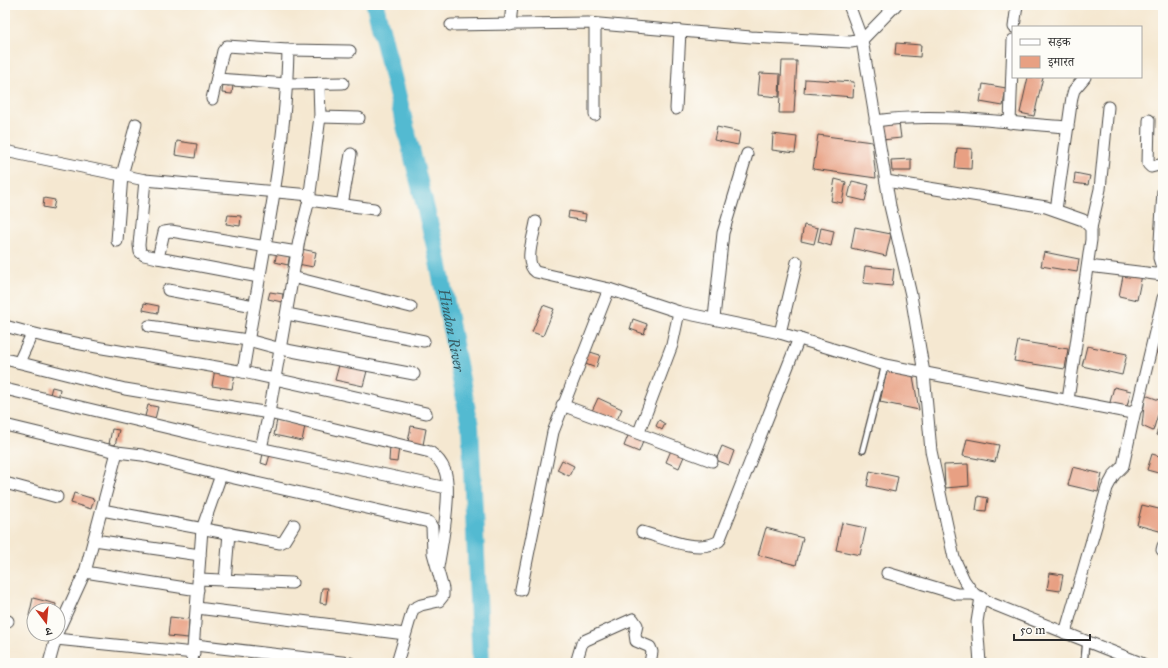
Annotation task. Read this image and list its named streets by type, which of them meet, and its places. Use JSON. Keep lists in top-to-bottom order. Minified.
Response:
{"water":["Hindon River"],"legend":["सड़क","इमारत"],"scale_bar":"50 m","north":"bottom"}
